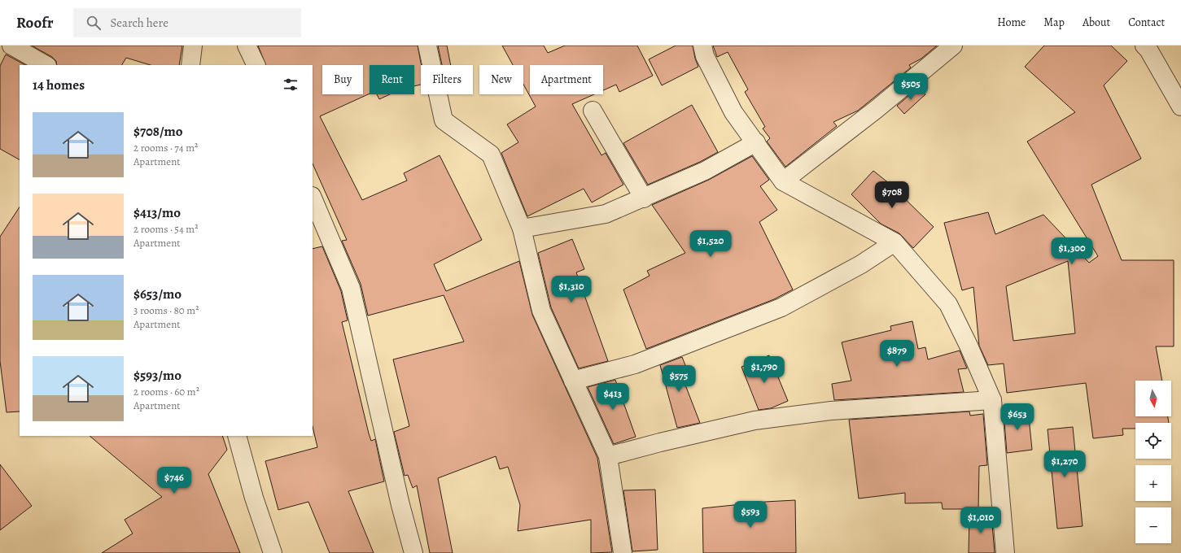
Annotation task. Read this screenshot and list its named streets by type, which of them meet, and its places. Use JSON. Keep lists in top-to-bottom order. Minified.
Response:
{"north":"bottom","page":{"header":"Roofr","search":"Search here","nav":["Home","Map","About","Contact"],"chip":["Buy","Rent","Filters","New","Apartment"],"heading":"14 homes","price":["$505","$708","$1,520","$1,300","$1,310","$879","$1,790","$575","$413","$653","$1,270","$746","$593","$1,010"],"list":[{"name":"$708/mo","note":"2 rooms · 74 m² · Apartment"},{"name":"$413/mo","note":"2 rooms · 54 m² · Apartment"},{"name":"$653/mo","note":"3 rooms · 80 m² · Apartment"},{"name":"$593/mo","note":"2 rooms · 60 m² · Apartment"}],"map_buttons":["+","−"]}}
